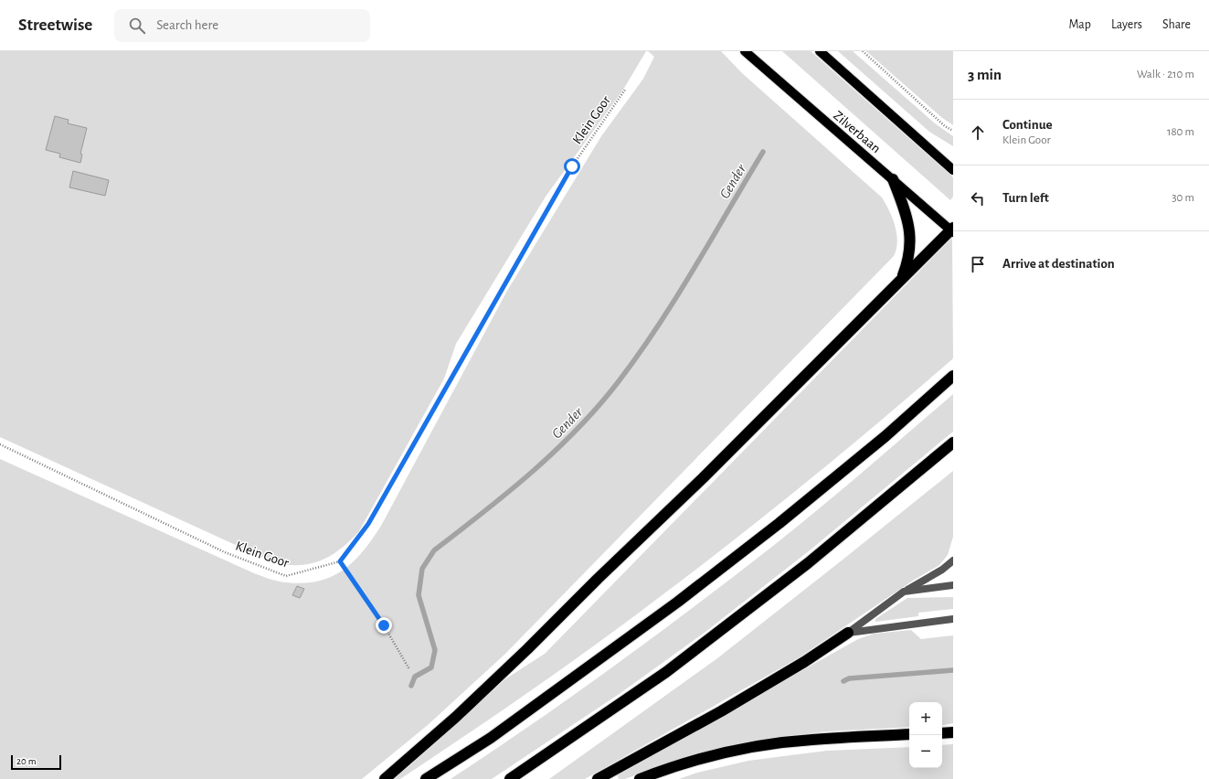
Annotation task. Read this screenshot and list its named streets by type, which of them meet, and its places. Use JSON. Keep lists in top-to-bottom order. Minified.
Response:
{"streets":{"main road":["Zilverbaan"],"path":["Klein Goor"]},"water":["Gender"],"scale_bar":"20 m","page":{"header":"Streetwise","search":"Search here","nav":["Map","Layers","Share"],"heading":["3 min","Walk · 210 m"],"list":[["Continue","Klein Goor","180 m"],["Turn left","30 m"],"Arrive at destination"],"map_buttons":["+","−"],"scale":"20 m"}}
